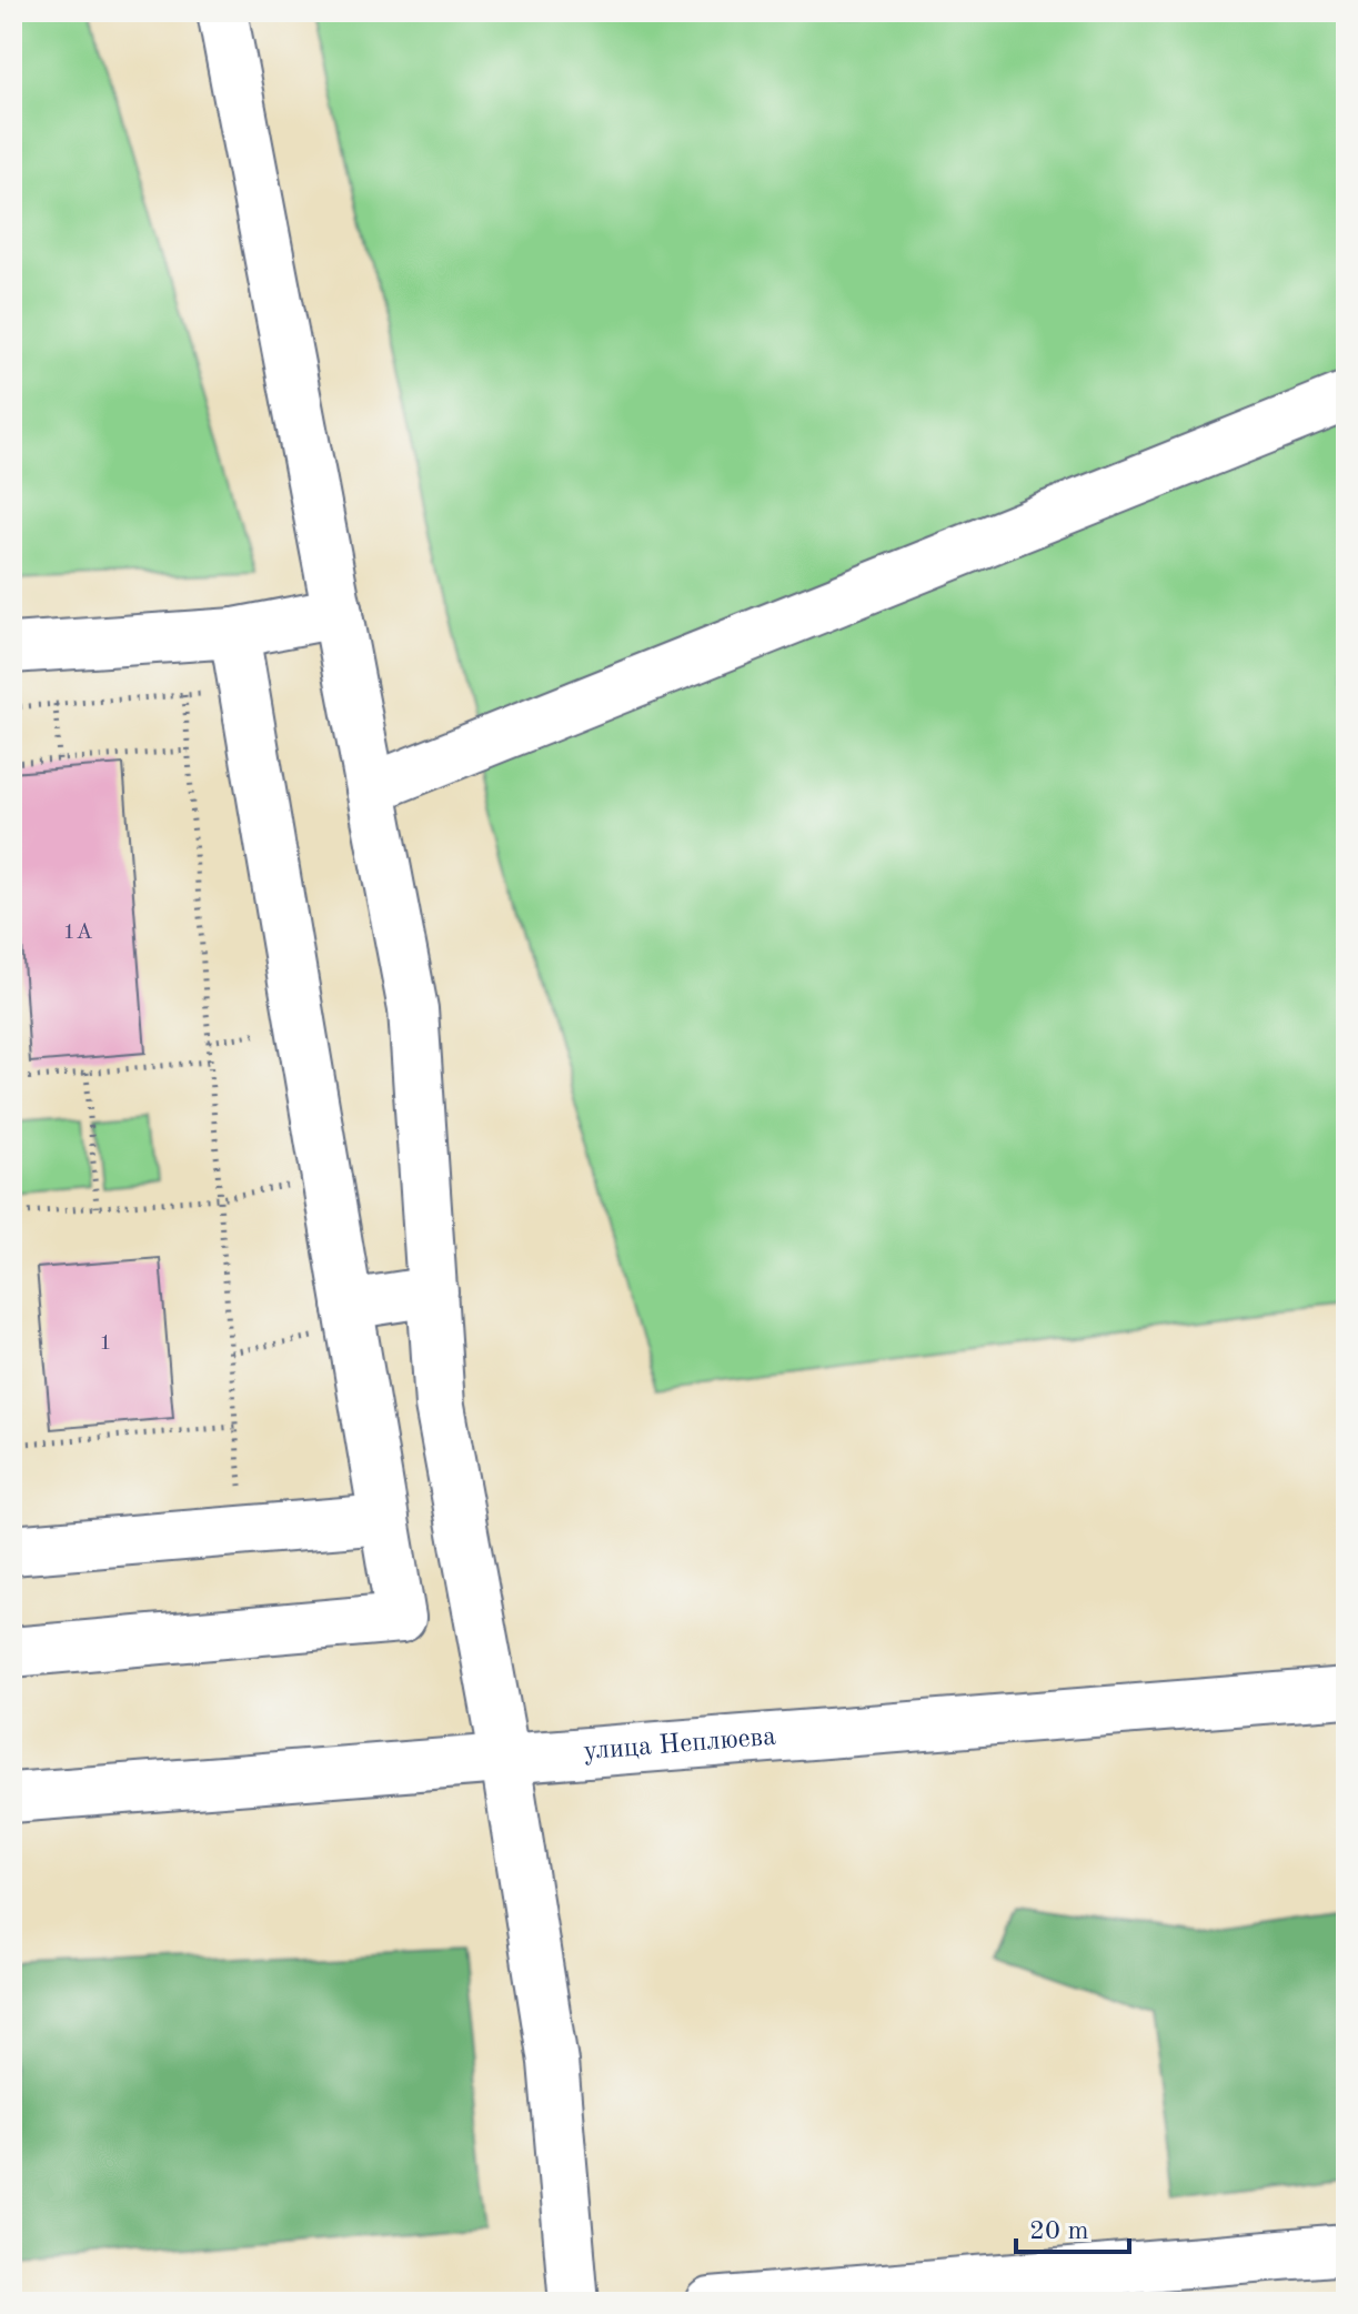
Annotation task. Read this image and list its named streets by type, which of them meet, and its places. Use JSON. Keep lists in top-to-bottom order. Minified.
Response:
{"streets":{"street":["улица Неплюева"]},"house_numbers":["1А","1"],"scale_bar":"20 m"}
